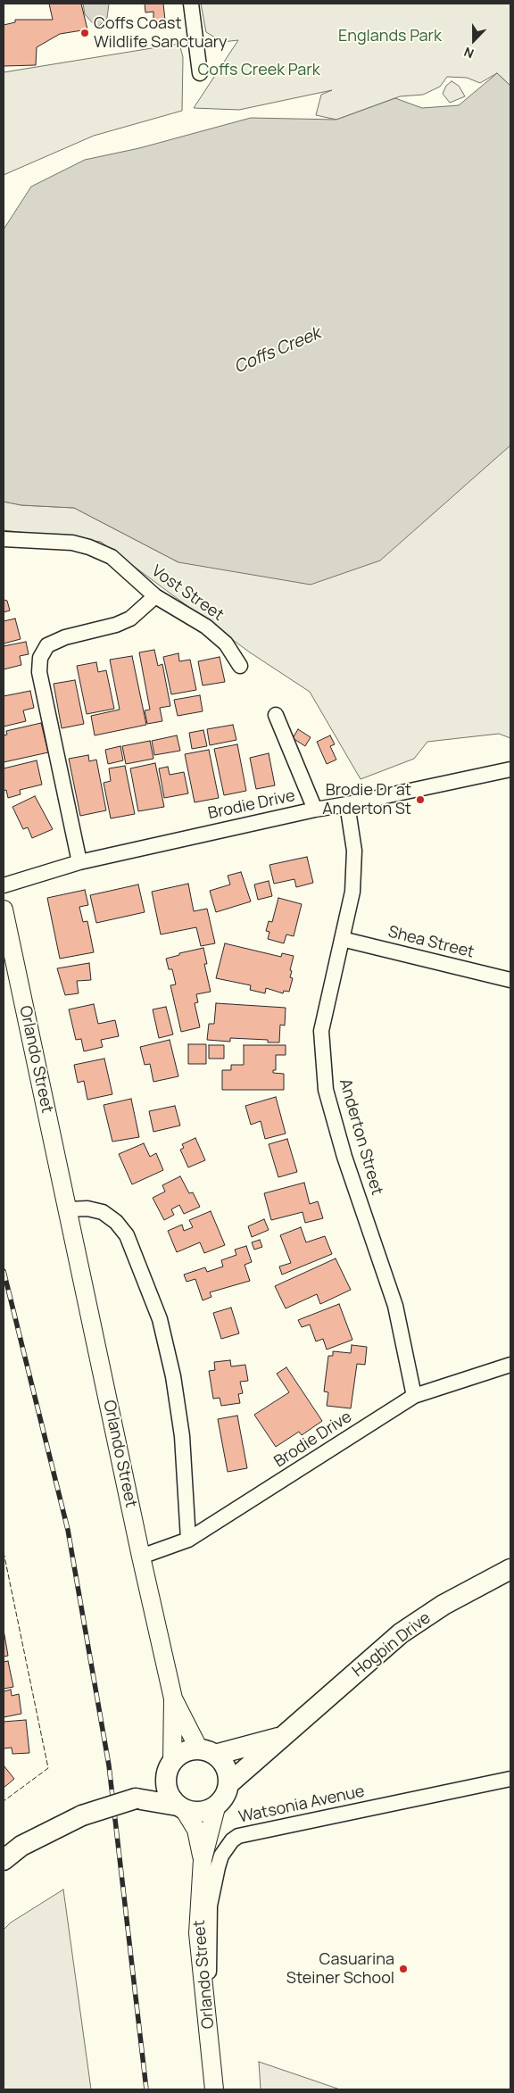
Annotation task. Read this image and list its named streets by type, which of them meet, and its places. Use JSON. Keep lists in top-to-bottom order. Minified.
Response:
{"streets":{"main road":["Hogbin Drive"],"street":["Vost Street","Brodie Drive","Shea Street","Orlando Street","Anderton Street","Watsonia Avenue"]},"crossings":[["Brodie Drive","Orlando Street"],["Brodie Drive","Anderton Street"],["Shea Street","Anderton Street"],["Orlando Street","Hogbin Drive"],["Orlando Street","Watsonia Avenue"]],"water":["Coffs Creek"],"parks":["Englands Park","Coffs Creek Park"],"places":["Coffs Coast Wildlife Sanctuary","Brodie Dr at Anderton St","Casuarina Steiner School"],"north":"bottom"}
